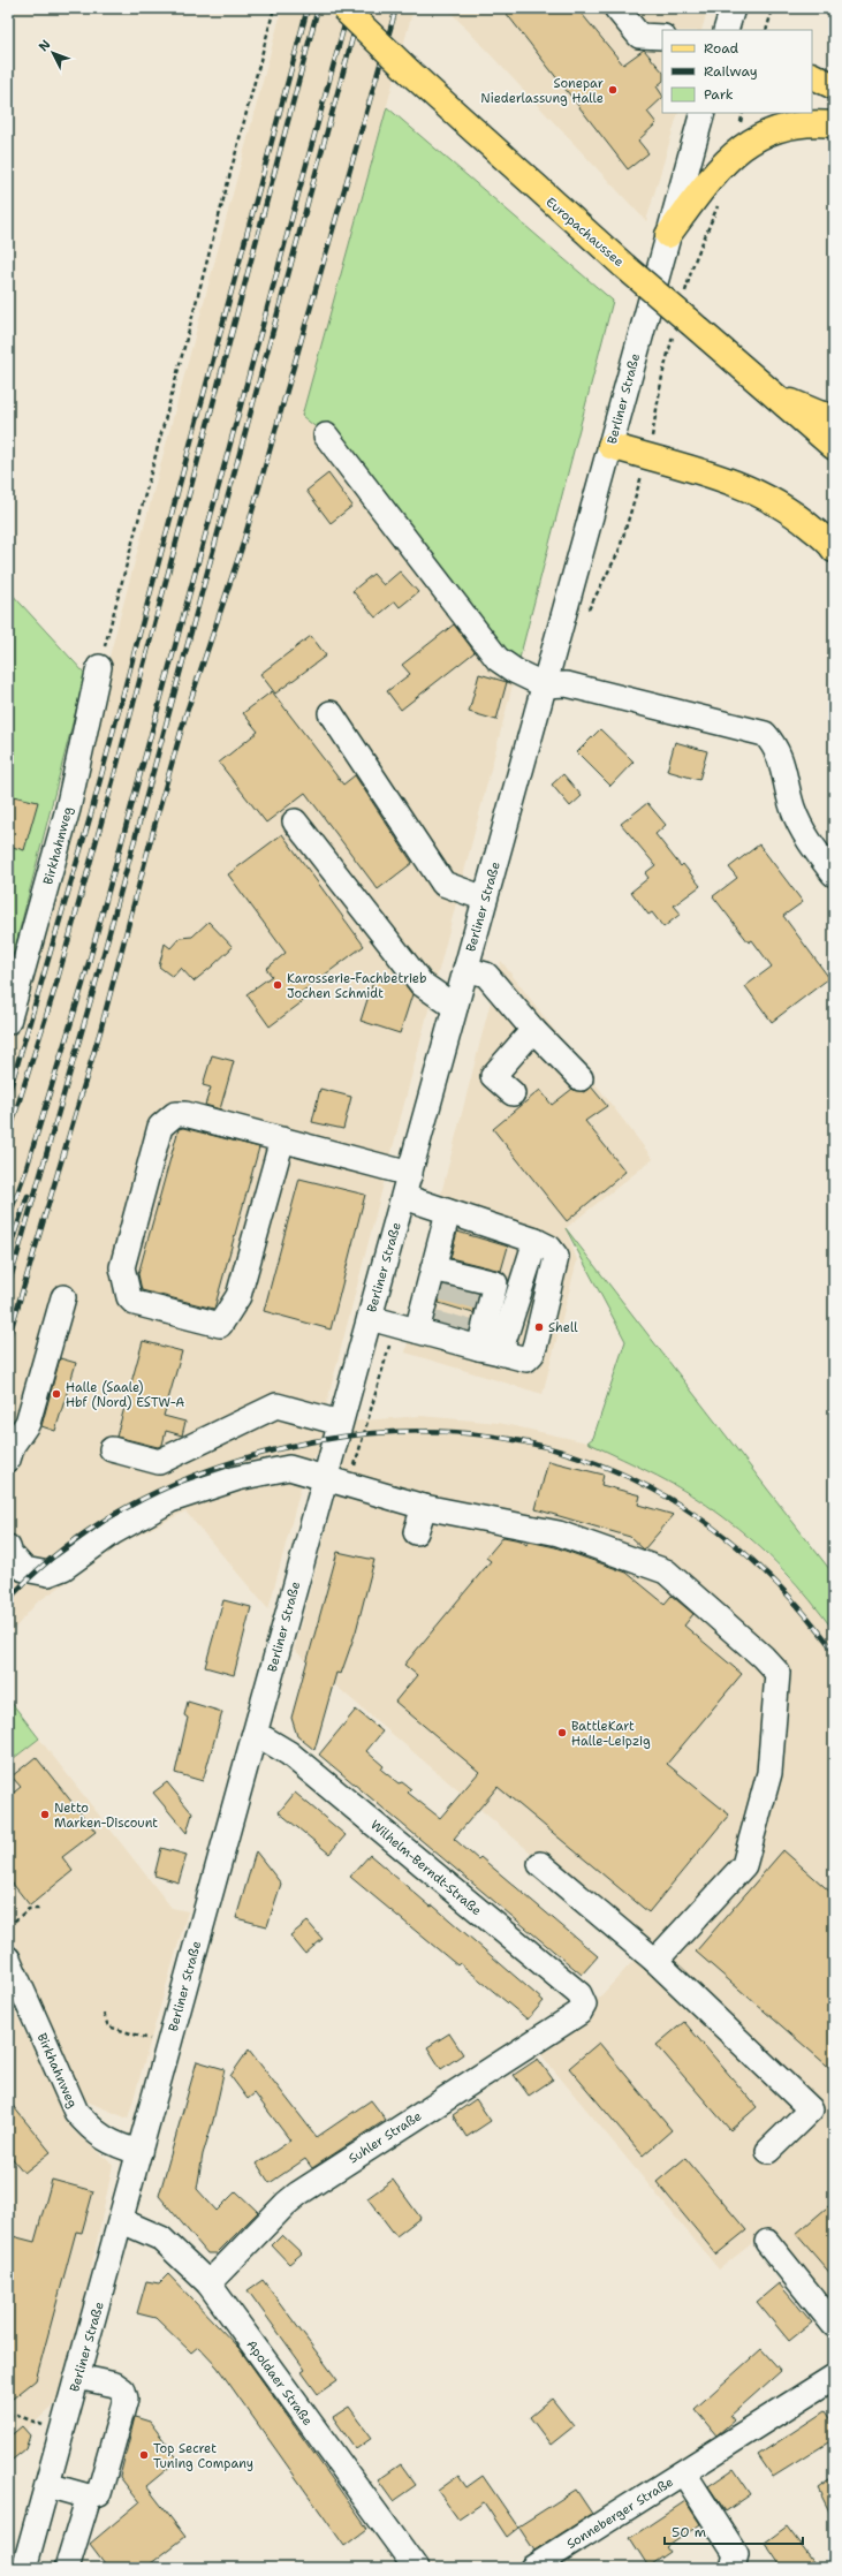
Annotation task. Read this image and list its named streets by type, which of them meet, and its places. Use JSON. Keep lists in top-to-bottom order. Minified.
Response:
{"streets":{"main road":["Europachaussee"],"street":["Berliner Straße","Birkhahnweg","Wilhelm-Berndt-Straße","Suhler Straße","Apoldaer Straße","Sonneberger Straße"]},"crossings":[["Berliner Straße","Birkhahnweg"],["Berliner Straße","Wilhelm-Berndt-Straße"],["Berliner Straße","Apoldaer Straße"],["Wilhelm-Berndt-Straße","Suhler Straße"],["Suhler Straße","Apoldaer Straße"]],"places":["Sonepar Niederlassung Halle","Karosserie-Fachbetrieb Jochen Schmidt","Shell","Halle (Saale) Hbf (Nord) ESTW-A","BattleKart Halle-Leipzig","Netto Marken-Discount","Top Secret Tuning Company"],"legend":["Road","Railway","Park"],"scale_bar":"50 m","north":"top left"}
